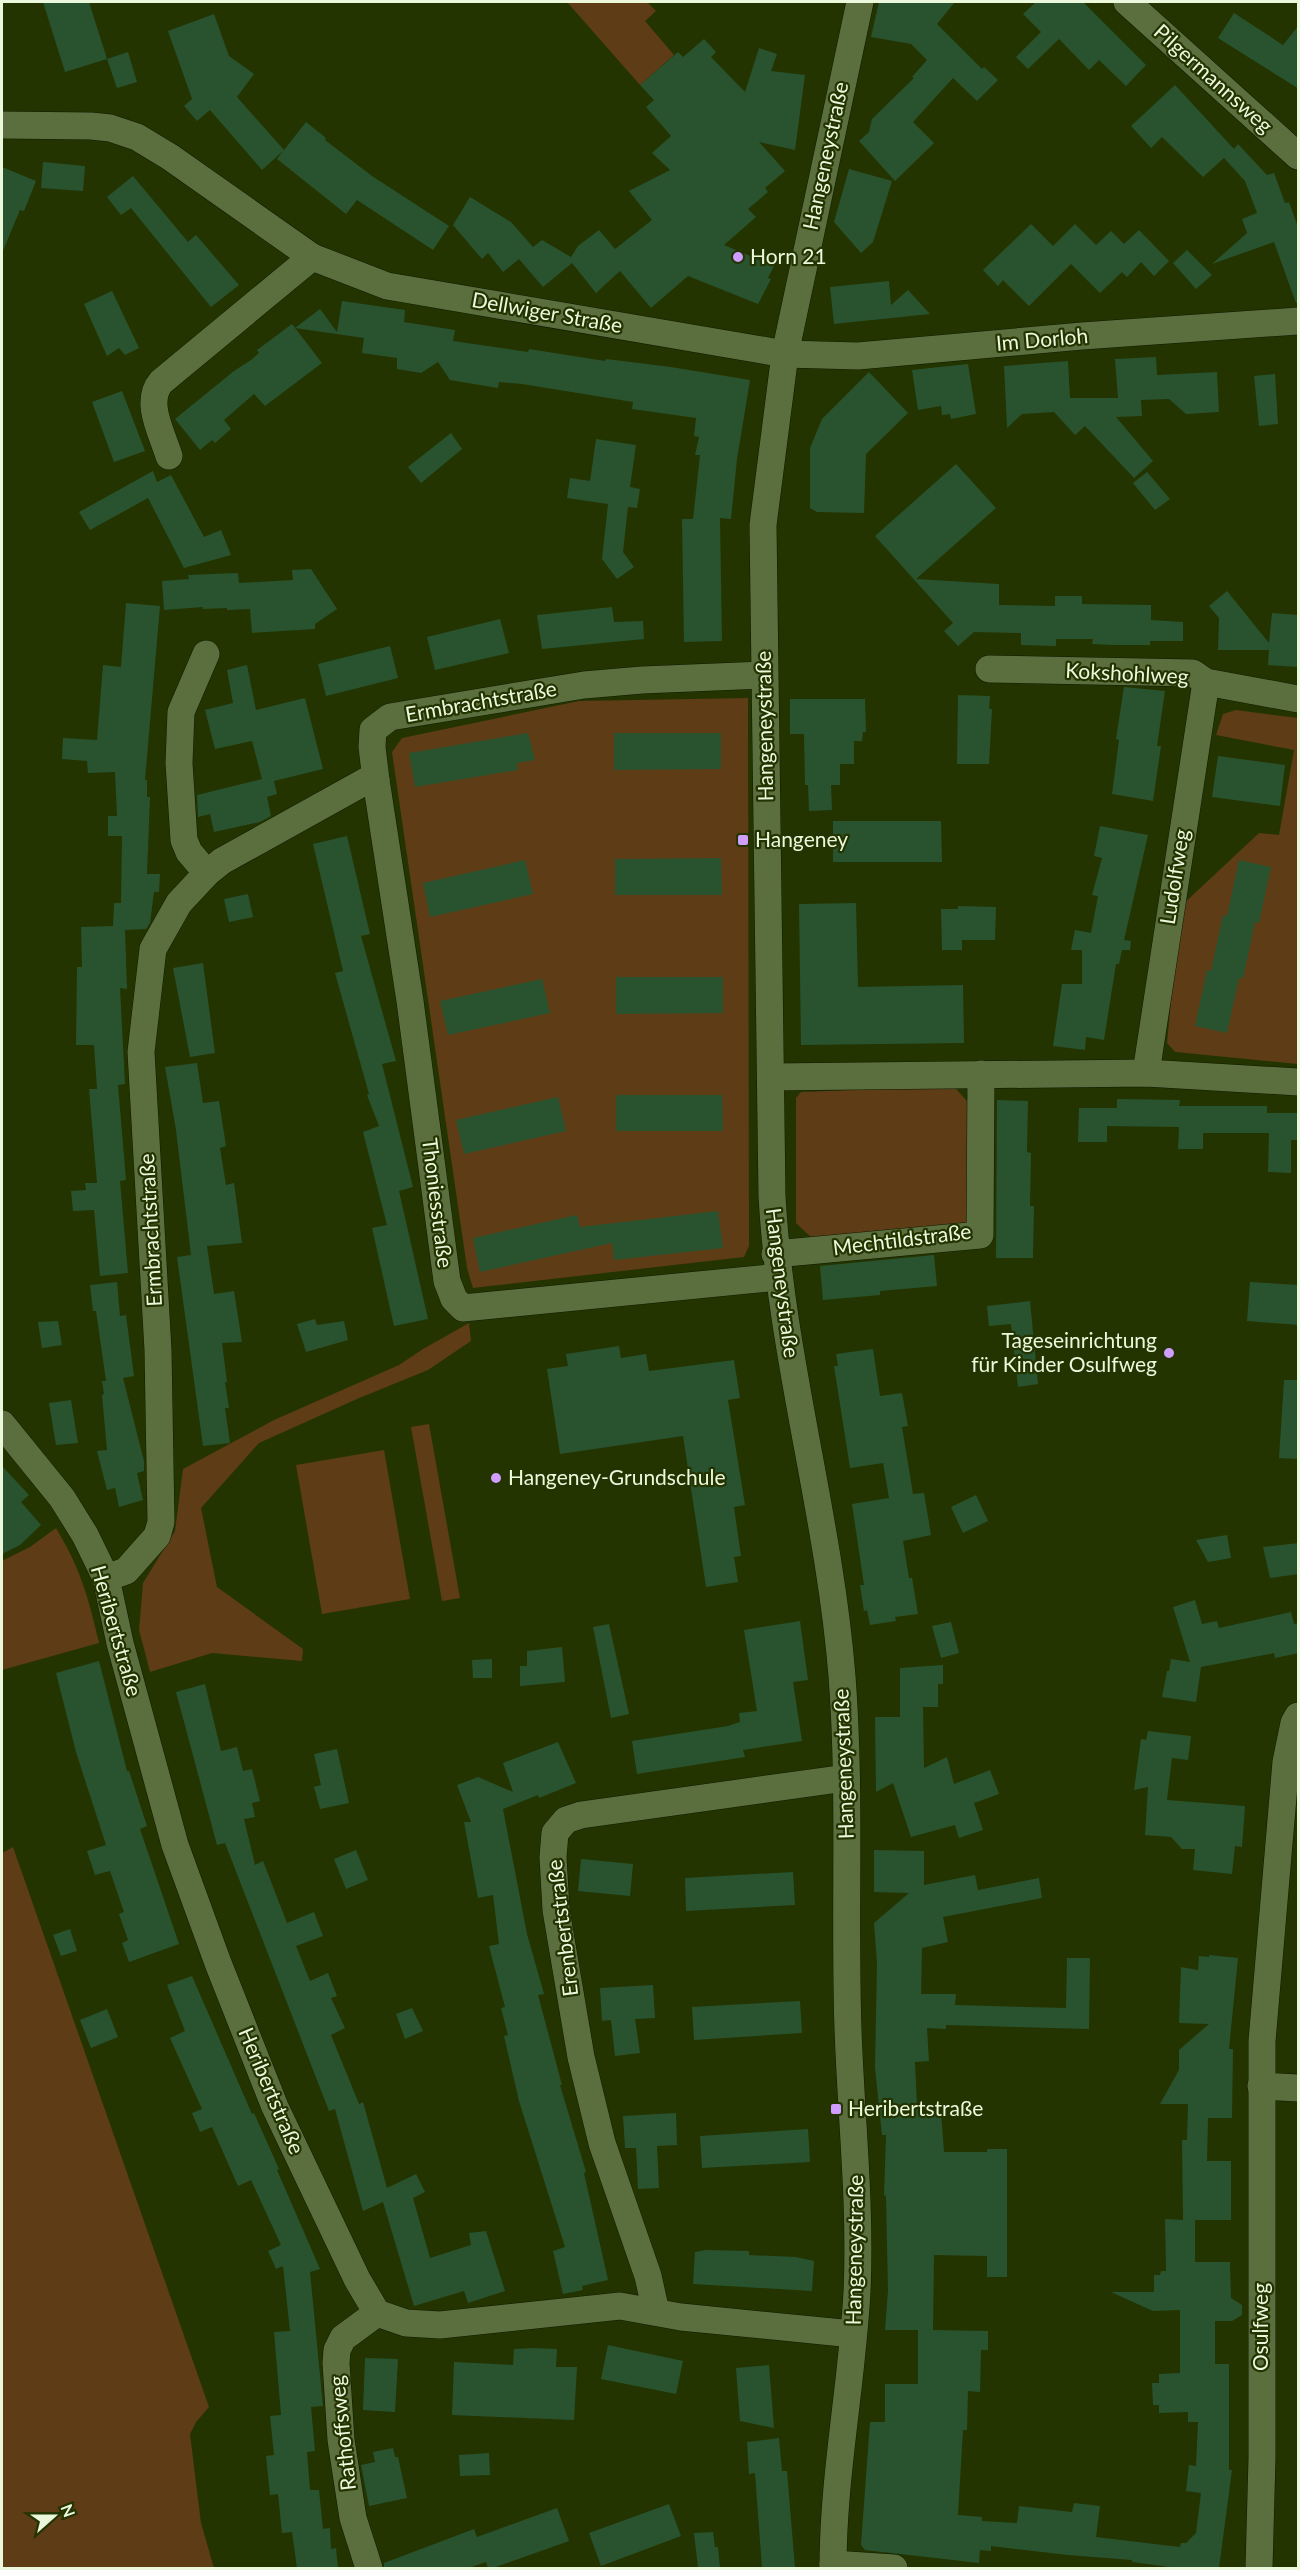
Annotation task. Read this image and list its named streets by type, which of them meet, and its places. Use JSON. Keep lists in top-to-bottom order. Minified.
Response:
{"streets":{"street":["Pilgermannsweg","Hangeneystraße","Dellwiger Straße","Im Dorloh","Kokshohlweg","Ermbrachtstraße","Ludolfweg","Thoniesstraße","Mechtildstraße","Heribertstraße","Erenbertstraße","Osulfweg","Rathoffsweg"]},"crossings":[["Hangeneystraße","Dellwiger Straße"],["Hangeneystraße","Im Dorloh"],["Hangeneystraße","Ermbrachtstraße"],["Hangeneystraße","Thoniesstraße"],["Hangeneystraße","Mechtildstraße"],["Hangeneystraße","Erenbertstraße"],["Dellwiger Straße","Im Dorloh"],["Kokshohlweg","Ludolfweg"],["Ermbrachtstraße","Thoniesstraße"],["Ermbrachtstraße","Heribertstraße"],["Thoniesstraße","Mechtildstraße"],["Heribertstraße","Rathoffsweg"]],"places":{"other":["Horn 21","Tageseinrichtung für Kinder Osulfweg","Hangeney-Grundschule"],"transit":["Hangeney","Heribertstraße"]},"north":"right"}
